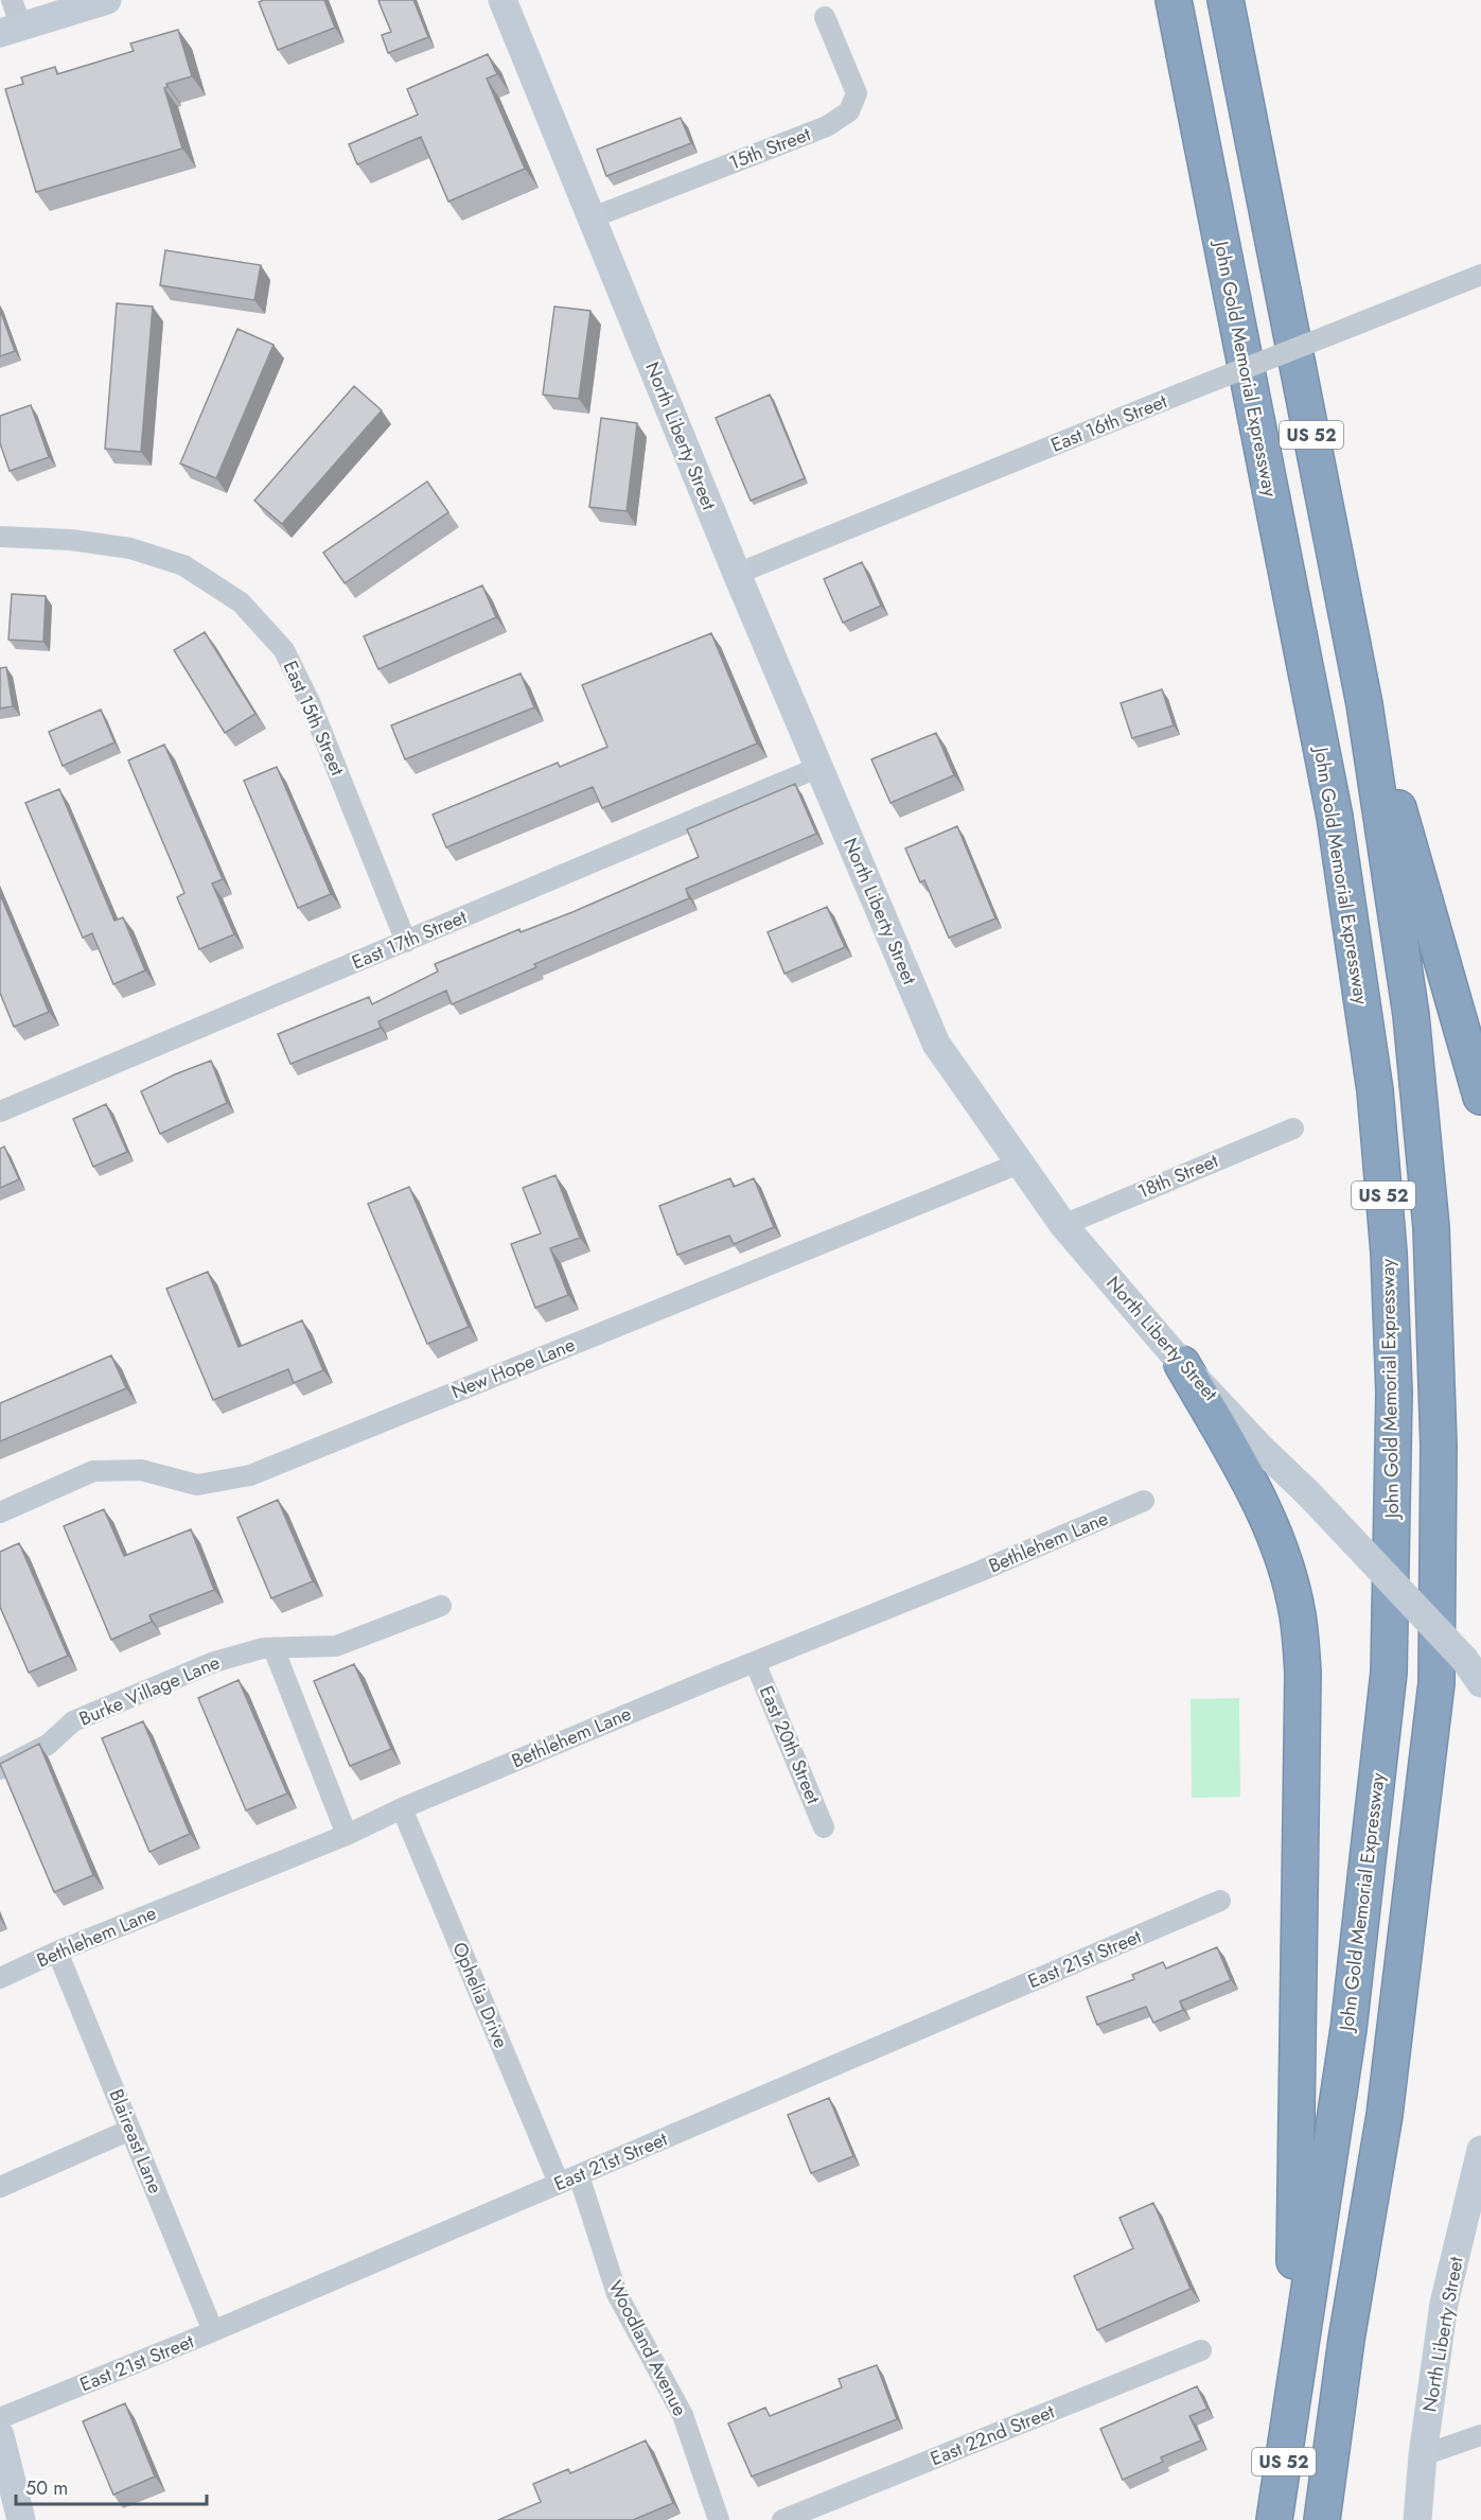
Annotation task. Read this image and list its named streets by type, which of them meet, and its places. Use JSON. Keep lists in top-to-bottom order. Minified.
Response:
{"streets":{"highway":["John Gold Memorial Expressway","US 52"],"main road":["North Liberty Street"],"street":["15th Street","East 16th Street","East 15th Street","East 17th Street","18th Street","New Hope Lane","Bethlehem Lane","Burke Village Lane","East 20th Street","East 21st Street","Ophelia Drive","Blaireast Lane","Woodland Avenue","East 22nd Street"]},"crossings":[["15th Street","North Liberty Street"],["East 16th Street","North Liberty Street"],["North Liberty Street","East 17th Street"],["North Liberty Street","18th Street"],["North Liberty Street","New Hope Lane"],["East 15th Street","East 17th Street"],["Bethlehem Lane","East 20th Street"],["Bethlehem Lane","Ophelia Drive"],["Bethlehem Lane","Blaireast Lane"],["East 21st Street","Ophelia Drive"],["East 21st Street","Blaireast Lane"],["East 21st Street","Woodland Avenue"]],"scale_bar":"50 m"}
